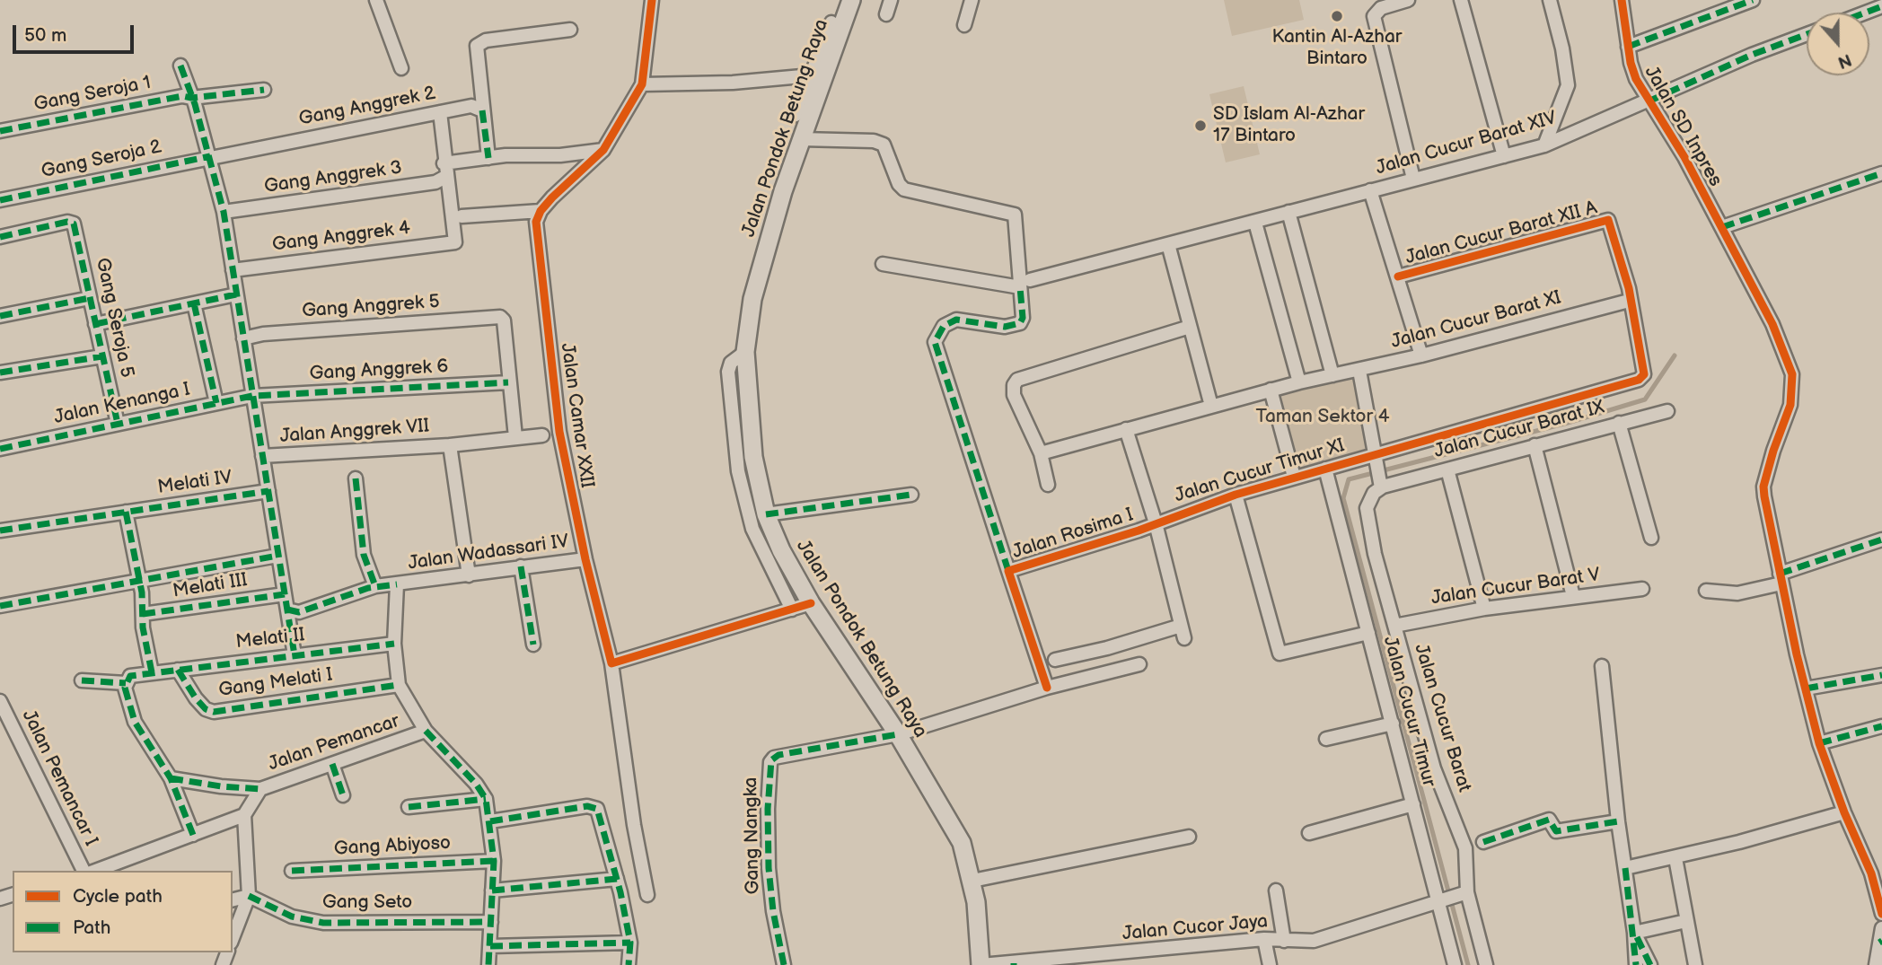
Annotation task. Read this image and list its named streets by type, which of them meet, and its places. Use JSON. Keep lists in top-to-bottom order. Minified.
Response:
{"streets":{"main road":["Jalan Pondok Betung Raya"],"street":["Gang Seroja 1","Gang Anggrek 2","Jalan SD Inpres","Jalan Cucur Barat XIV","Gang Seroja 2","Gang Anggrek 3","Jalan Cucur Barat XII A","Gang Anggrek 4","Gang Anggrek 5","Gang Seroja 5","Jalan Cucur Barat XI","Gang Anggrek 6","Jalan Kenanga I","Jalan Camar XXII","Jalan Cucur Barat IX","Jalan Anggrek VII","Jalan Cucur Timur XI","Melati IV","Jalan Rosima I","Jalan Wadassari IV","Melati III","Jalan Cucur Barat V","Melati II","Gang Melati I","Jalan Cucur Timur","Jalan Cucur Barat","Jalan Pemancar","Jalan Pemancar I","Gang Nangka","Gang Abiyoso","Gang Seto","Jalan Cucor Jaya"]},"crossings":[["Gang Anggrek 2","Gang Seroja 2"],["Jalan SD Inpres","Jalan Cucur Barat XIV"],["Jalan Pondok Betung Raya","Gang Nangka"],["Jalan Pondok Betung Raya","Jalan Cucor Jaya"],["Gang Anggrek 3","Gang Anggrek 4"],["Jalan Cucur Barat XII A","Jalan Cucur Timur XI"],["Gang Anggrek 5","Gang Anggrek 6"],["Gang Seroja 5","Jalan Kenanga I"],["Jalan Cucur Barat XI","Jalan Cucur Timur XI"],["Gang Anggrek 6","Jalan Kenanga I"],["Jalan Camar XXII","Jalan Wadassari IV"],["Jalan Cucur Barat IX","Jalan Cucur Barat"],["Jalan Anggrek VII","Jalan Wadassari IV"],["Jalan Cucur Timur XI","Jalan Rosima I"],["Jalan Cucur Timur XI","Jalan Cucur Timur"],["Jalan Wadassari IV","Melati II"],["Jalan Wadassari IV","Gang Melati I"],["Jalan Wadassari IV","Jalan Pemancar"],["Jalan Wadassari IV","Gang Abiyoso"],["Jalan Wadassari IV","Gang Seto"],["Jalan Cucur Barat V","Jalan Cucur Barat"],["Melati II","Gang Melati I"],["Jalan Cucur Timur","Jalan Cucor Jaya"],["Jalan Cucur Barat","Jalan Cucor Jaya"]],"parks":["Taman Sektor 4"],"places":["Kantin Al-Azhar Bintaro","SD Islam Al-Azhar 17 Bintaro"],"legend":["Cycle path","Path"],"scale_bar":"50 m","north":"bottom"}
